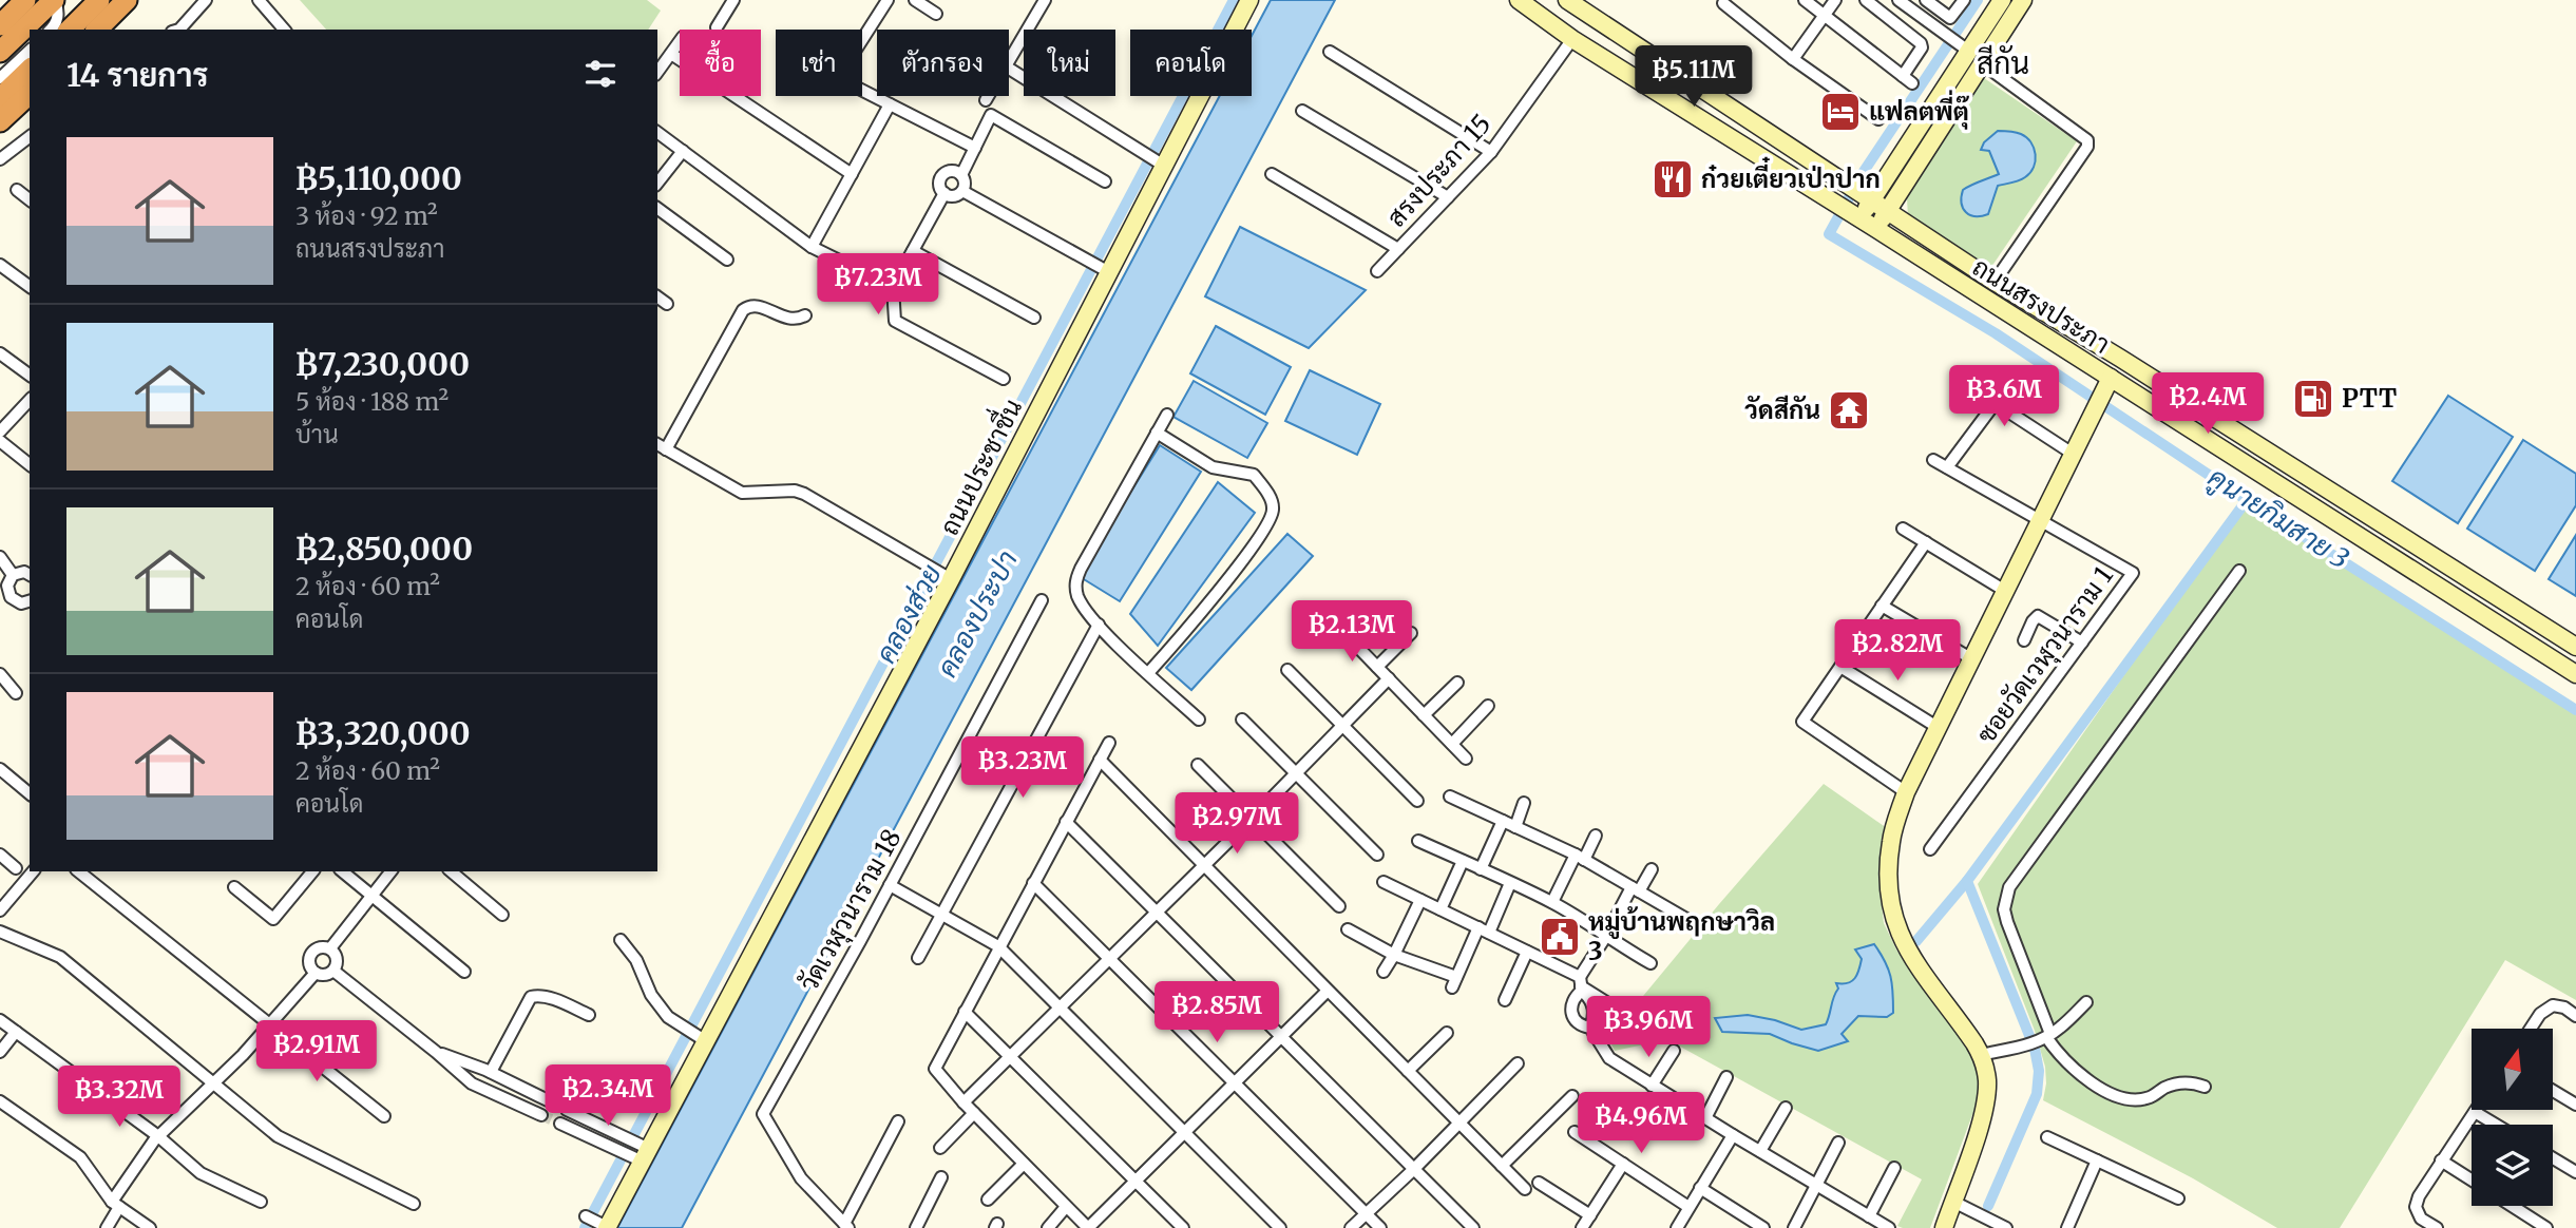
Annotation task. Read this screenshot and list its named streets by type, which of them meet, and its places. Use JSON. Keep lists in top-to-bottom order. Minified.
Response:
{"streets":{"street":["สรงประภา 15","ถนนสรงประภา","ถนนประชาชื่น","ซอยวัดเวฬุวนาราม 1","วัดเวฬุวนาราม 18"]},"crossings":[["สรงประภา 15","ถนนสรงประภา"]],"districts":["สีกัน"],"water":["คูนายกิมสาย 3","คลองส่วย","คลองประปา"],"places":{"hotel":["แฟลตพี่ตุ๊"],"restaurant":["ก๋วยเตี๋ยวเป่าปาก"],"fuel station":["PTT"],"temple":["วัดสีกัน"],"public building":["หมู่บ้านพฤกษาวิล 3"]},"north":"top","page":{"chip":["ซื้อ","เช่า","ตัวกรอง","ใหม่","คอนโด"],"heading":"14 รายการ","price":["฿5.11M","฿7.23M","฿3.6M","฿2.4M","฿2.13M","฿2.82M","฿3.23M","฿2.97M","฿2.85M","฿3.96M","฿2.91M","฿2.34M","฿3.32M","฿4.96M"],"list":[{"name":"฿5,110,000","note":"3 ห้อง · 92 m² · ถนนสรงประภา"},{"name":"฿7,230,000","note":"5 ห้อง · 188 m² · บ้าน"},{"name":"฿2,850,000","note":"2 ห้อง · 60 m² · คอนโด"},{"name":"฿3,320,000","note":"2 ห้อง · 60 m² · คอนโด"}]}}
